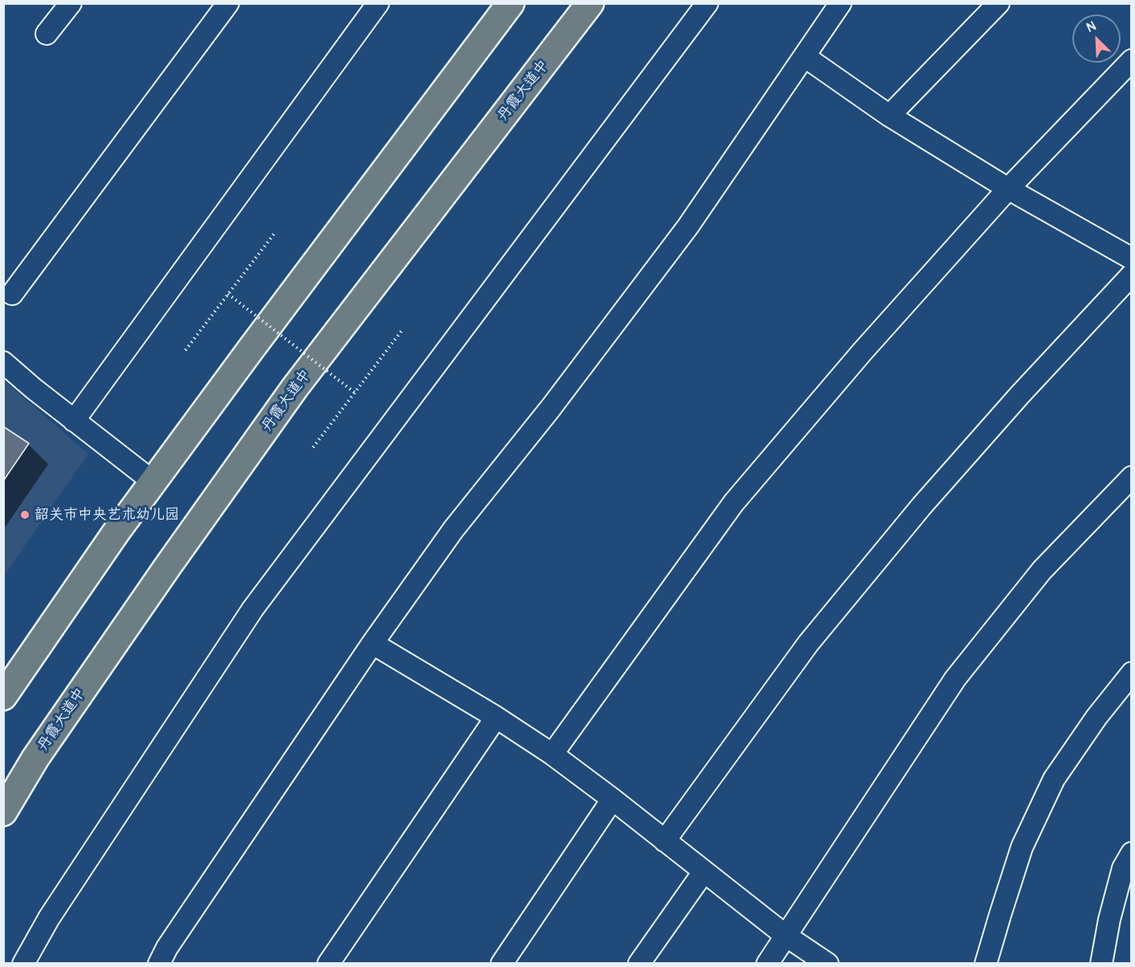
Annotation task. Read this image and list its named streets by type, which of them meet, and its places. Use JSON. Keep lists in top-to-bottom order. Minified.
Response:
{"streets":{"main road":["丹霞大道中"]},"places":["韶关市中央艺术幼儿园"],"north":"top left"}
